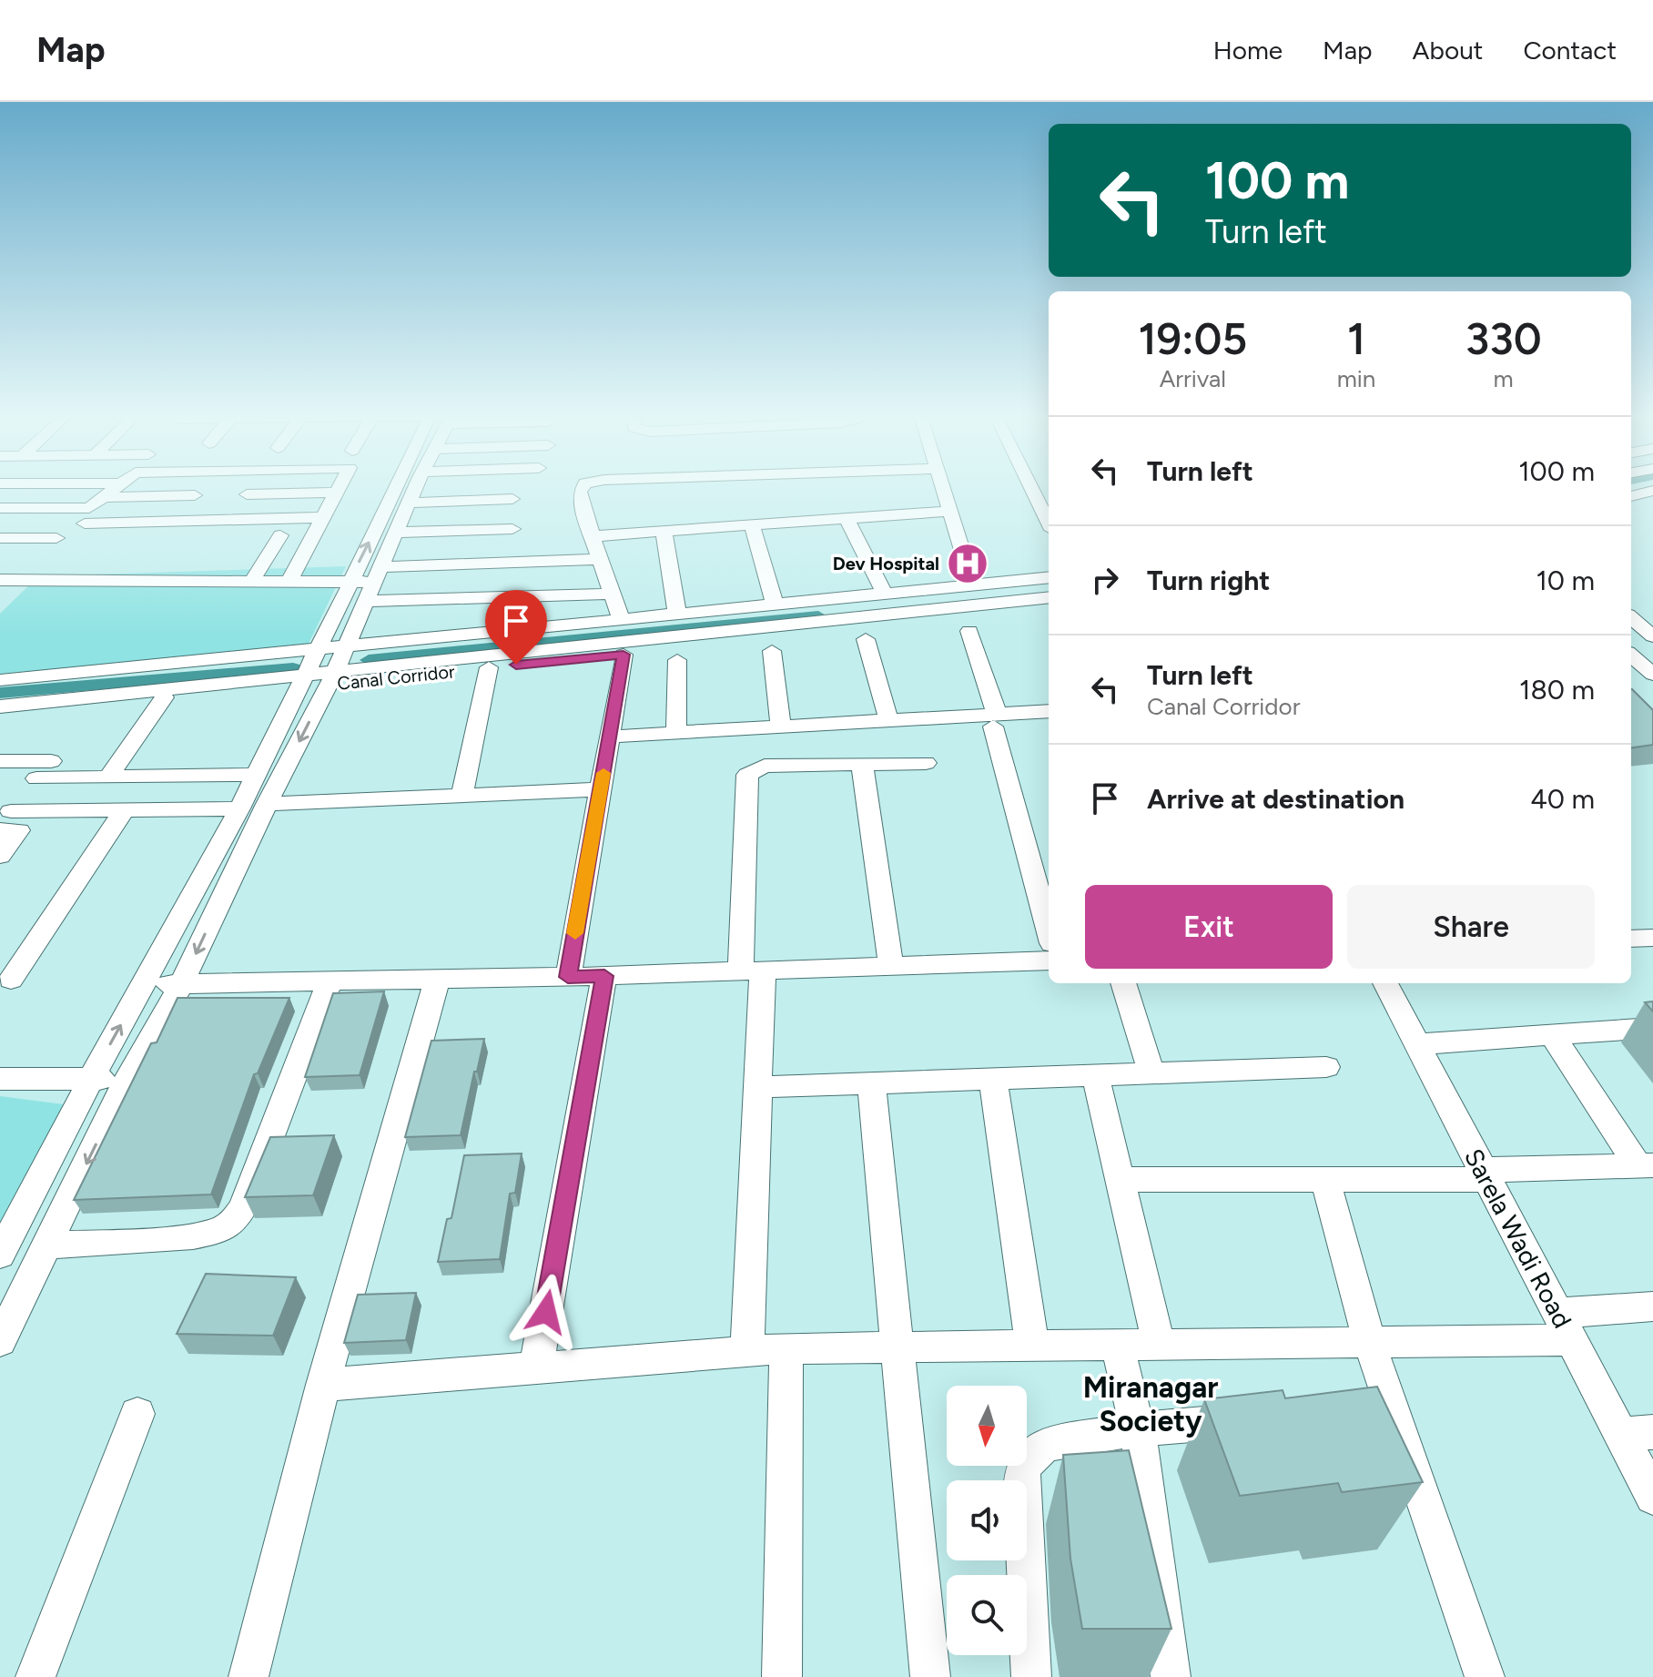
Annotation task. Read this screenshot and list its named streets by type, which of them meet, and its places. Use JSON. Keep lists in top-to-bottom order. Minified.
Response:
{"streets":{"street":["Canal Corridor","Sarela Wadi Road"]},"districts":["Miranagar Society"],"places":{"hospital":["Dev Hospital"]},"north":"bottom","page":{"header":"Map","nav":["Home","Map","About","Contact"],"turn":["100 m","Turn left"],"eta":["19:05","Arrival","1","min","330","m"],"list":[{"name":"Turn left","value":"100 m"},{"name":"Turn right","value":"10 m"},{"name":"Turn left","note":"Canal Corridor","value":"180 m"},{"name":"Arrive at destination","value":"40 m"}],"buttons":["Exit","Share"]}}
